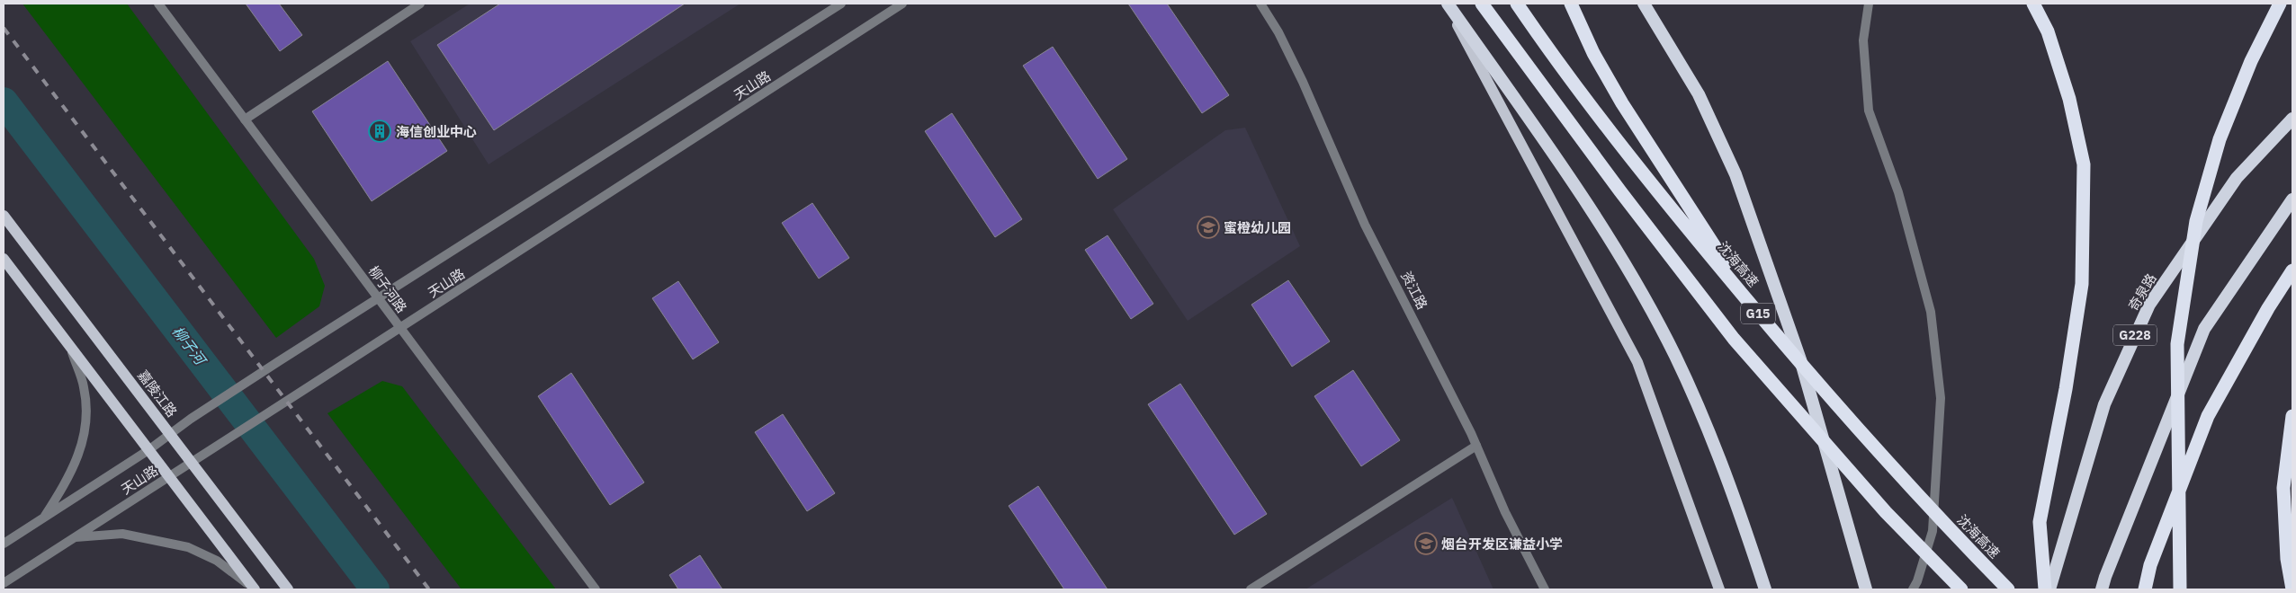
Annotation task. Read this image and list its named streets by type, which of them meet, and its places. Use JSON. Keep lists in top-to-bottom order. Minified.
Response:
{"streets":{"highway":["沈海高速","奇泉路","G15","G228"],"main road":["嘉陵江路"],"street":["天山路","柳子河路","资江路"]},"crossings":[["天山路","柳子河路"],["天山路","嘉陵江路"]],"water":["柳子河"],"places":{"building":["海信创业中心"],"school or university":["蜜橙幼儿园","烟台开发区谦益小学"]}}
